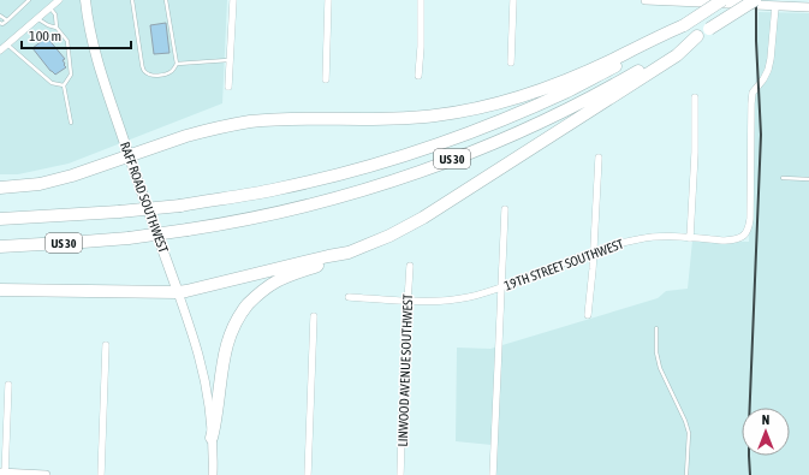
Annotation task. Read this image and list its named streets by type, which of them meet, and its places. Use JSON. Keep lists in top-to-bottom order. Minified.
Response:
{"streets":{"highway":["US 30"],"main road":["RAFF ROAD SOUTHWEST"],"street":["19TH STREET SOUTHWEST","LINWOOD AVENUE SOUTHWEST"]},"crossings":[["19TH STREET SOUTHWEST","LINWOOD AVENUE SOUTHWEST"]],"scale_bar":"100 m","north":"top"}
